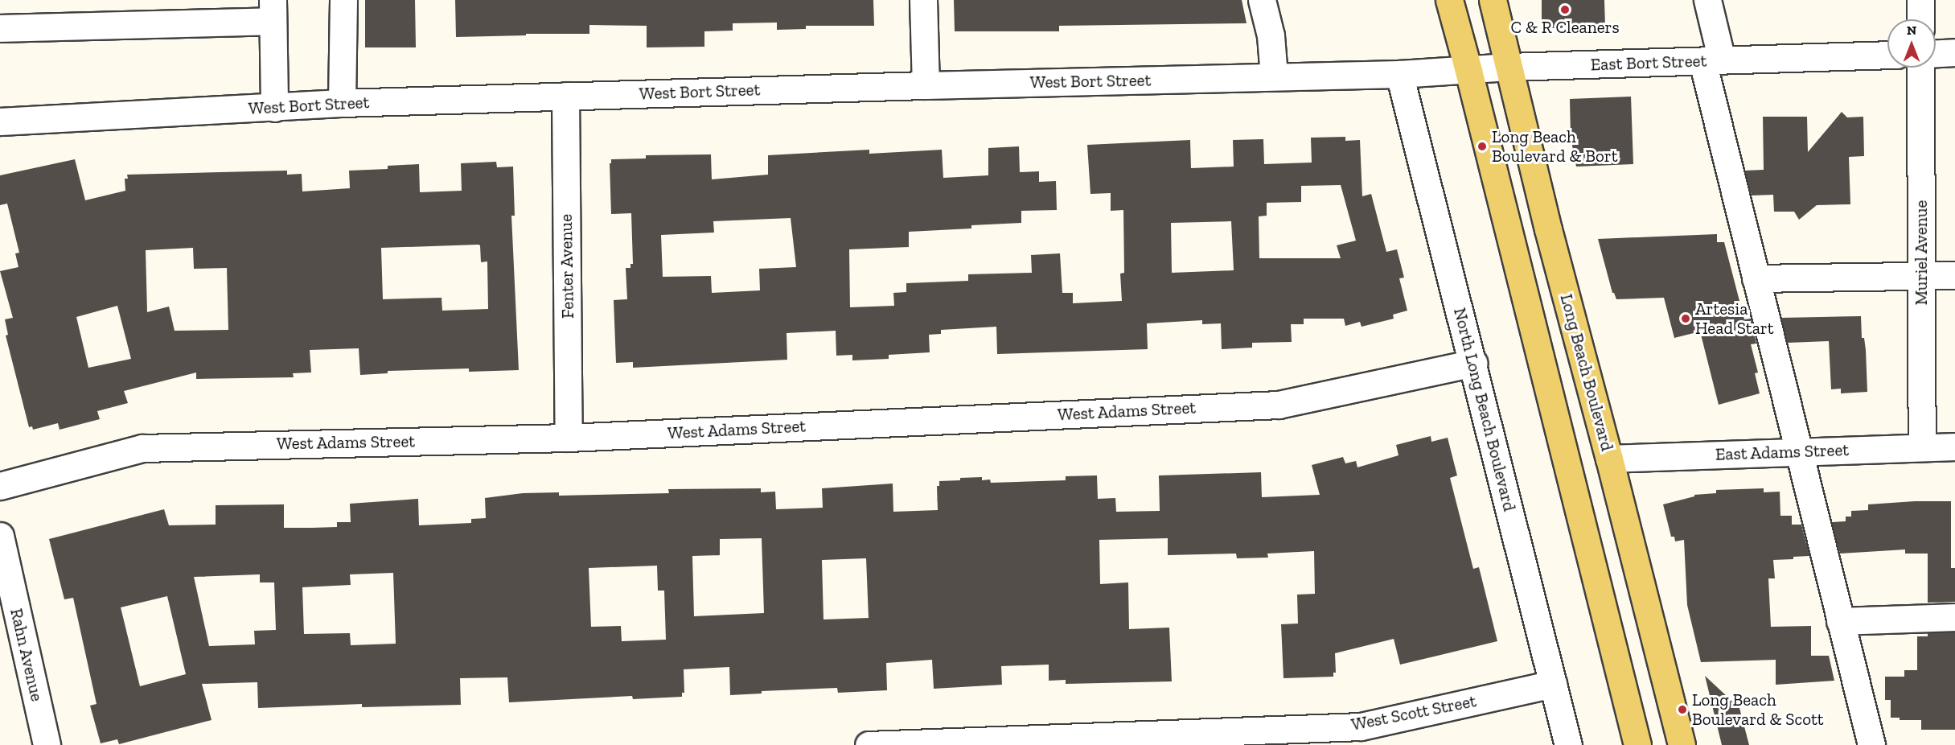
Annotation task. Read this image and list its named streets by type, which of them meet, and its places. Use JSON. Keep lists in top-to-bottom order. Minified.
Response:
{"streets":{"main road":["Long Beach Boulevard"],"street":["East Bort Street","West Bort Street","Muriel Avenue","Fenter Avenue","North Long Beach Boulevard","West Adams Street","East Adams Street","Rahn Avenue","West Scott Street"]},"crossings":[["East Bort Street","West Bort Street"],["East Bort Street","Long Beach Boulevard"],["East Bort Street","North Long Beach Boulevard"],["West Bort Street","Fenter Avenue"],["West Bort Street","North Long Beach Boulevard"],["Muriel Avenue","East Adams Street"],["Fenter Avenue","West Adams Street"],["Long Beach Boulevard","East Adams Street"],["North Long Beach Boulevard","West Adams Street"],["North Long Beach Boulevard","West Scott Street"]],"places":["C & R Cleaners","Long Beach Boulevard & Bort","Artesia Head Start","Long Beach Boulevard & Scott"],"north":"top"}
